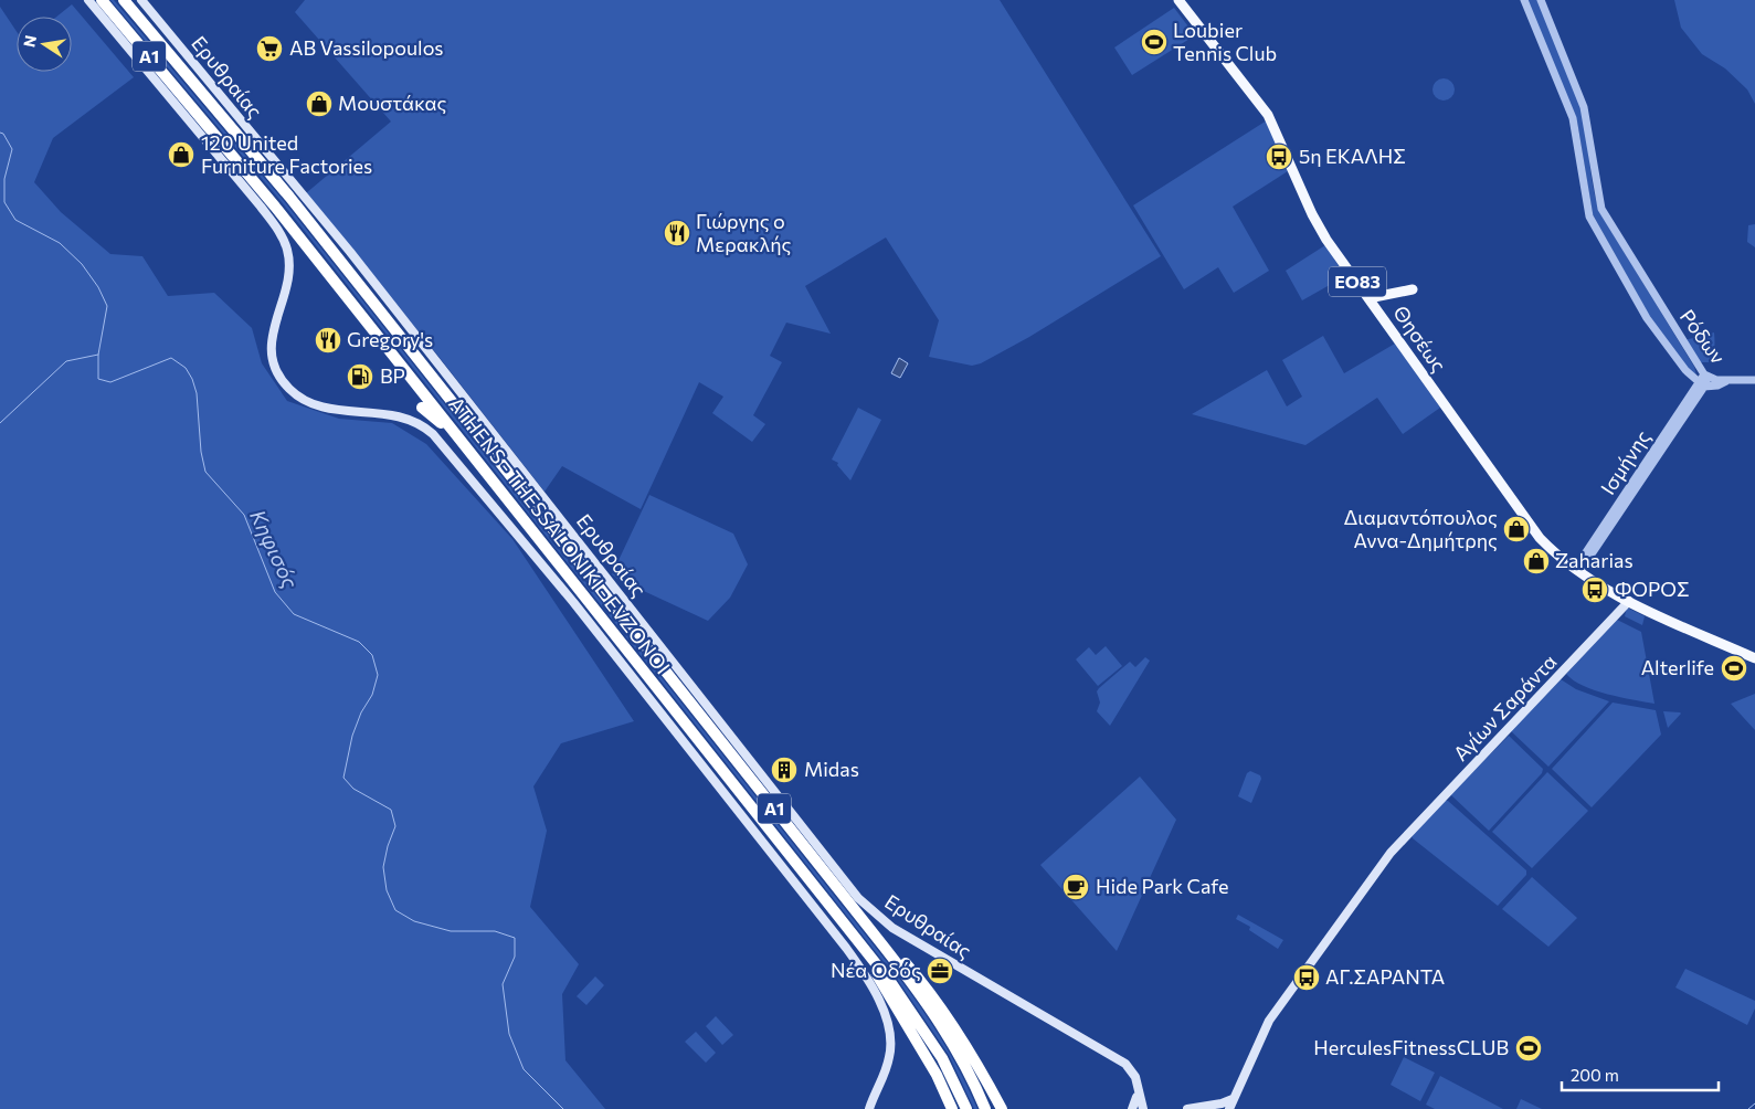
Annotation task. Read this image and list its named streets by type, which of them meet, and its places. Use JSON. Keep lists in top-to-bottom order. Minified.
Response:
{"streets":{"highway":["Α1","ATHENS - THESSALONIKI - EVZONOI"],"main road":["Ερυθραίας","ΕΟ83","Θησέως","Αγίων Σαράντα"],"street":["Ρόδων","Ισμήνης"]},"crossings":[["ΕΟ83","Θησέως"],["ΕΟ83","Ισμήνης"],["ΕΟ83","Αγίων Σαράντα"],["Ρόδων","Ισμήνης"],["Θησέως","Ισμήνης"]],"water":["Κηφισός"],"places":{"sports":["Loubier Tennis Club","Alterlife","HerculesFitnessCLUB"],"supermarket":["AB Vassilopoulos"],"shop":["Μουστάκας","120 United Furniture Factories","Διαμαντόπουλος Αννα-Δημήτρης","Zaharias"],"bus stop":["5η ΕΚΑΛΗΣ","ΦΟΡΟΣ","ΑΓ.ΣΑΡΑΝΤΑ"],"restaurant":["Γιώργης ο Μερακλής","Gregory's"],"fuel station":["BP"],"building":["Midas"],"cafe":["Hide Park Cafe"],"office":["Νέα Οδός"]},"scale_bar":"200 m","north":"left"}
